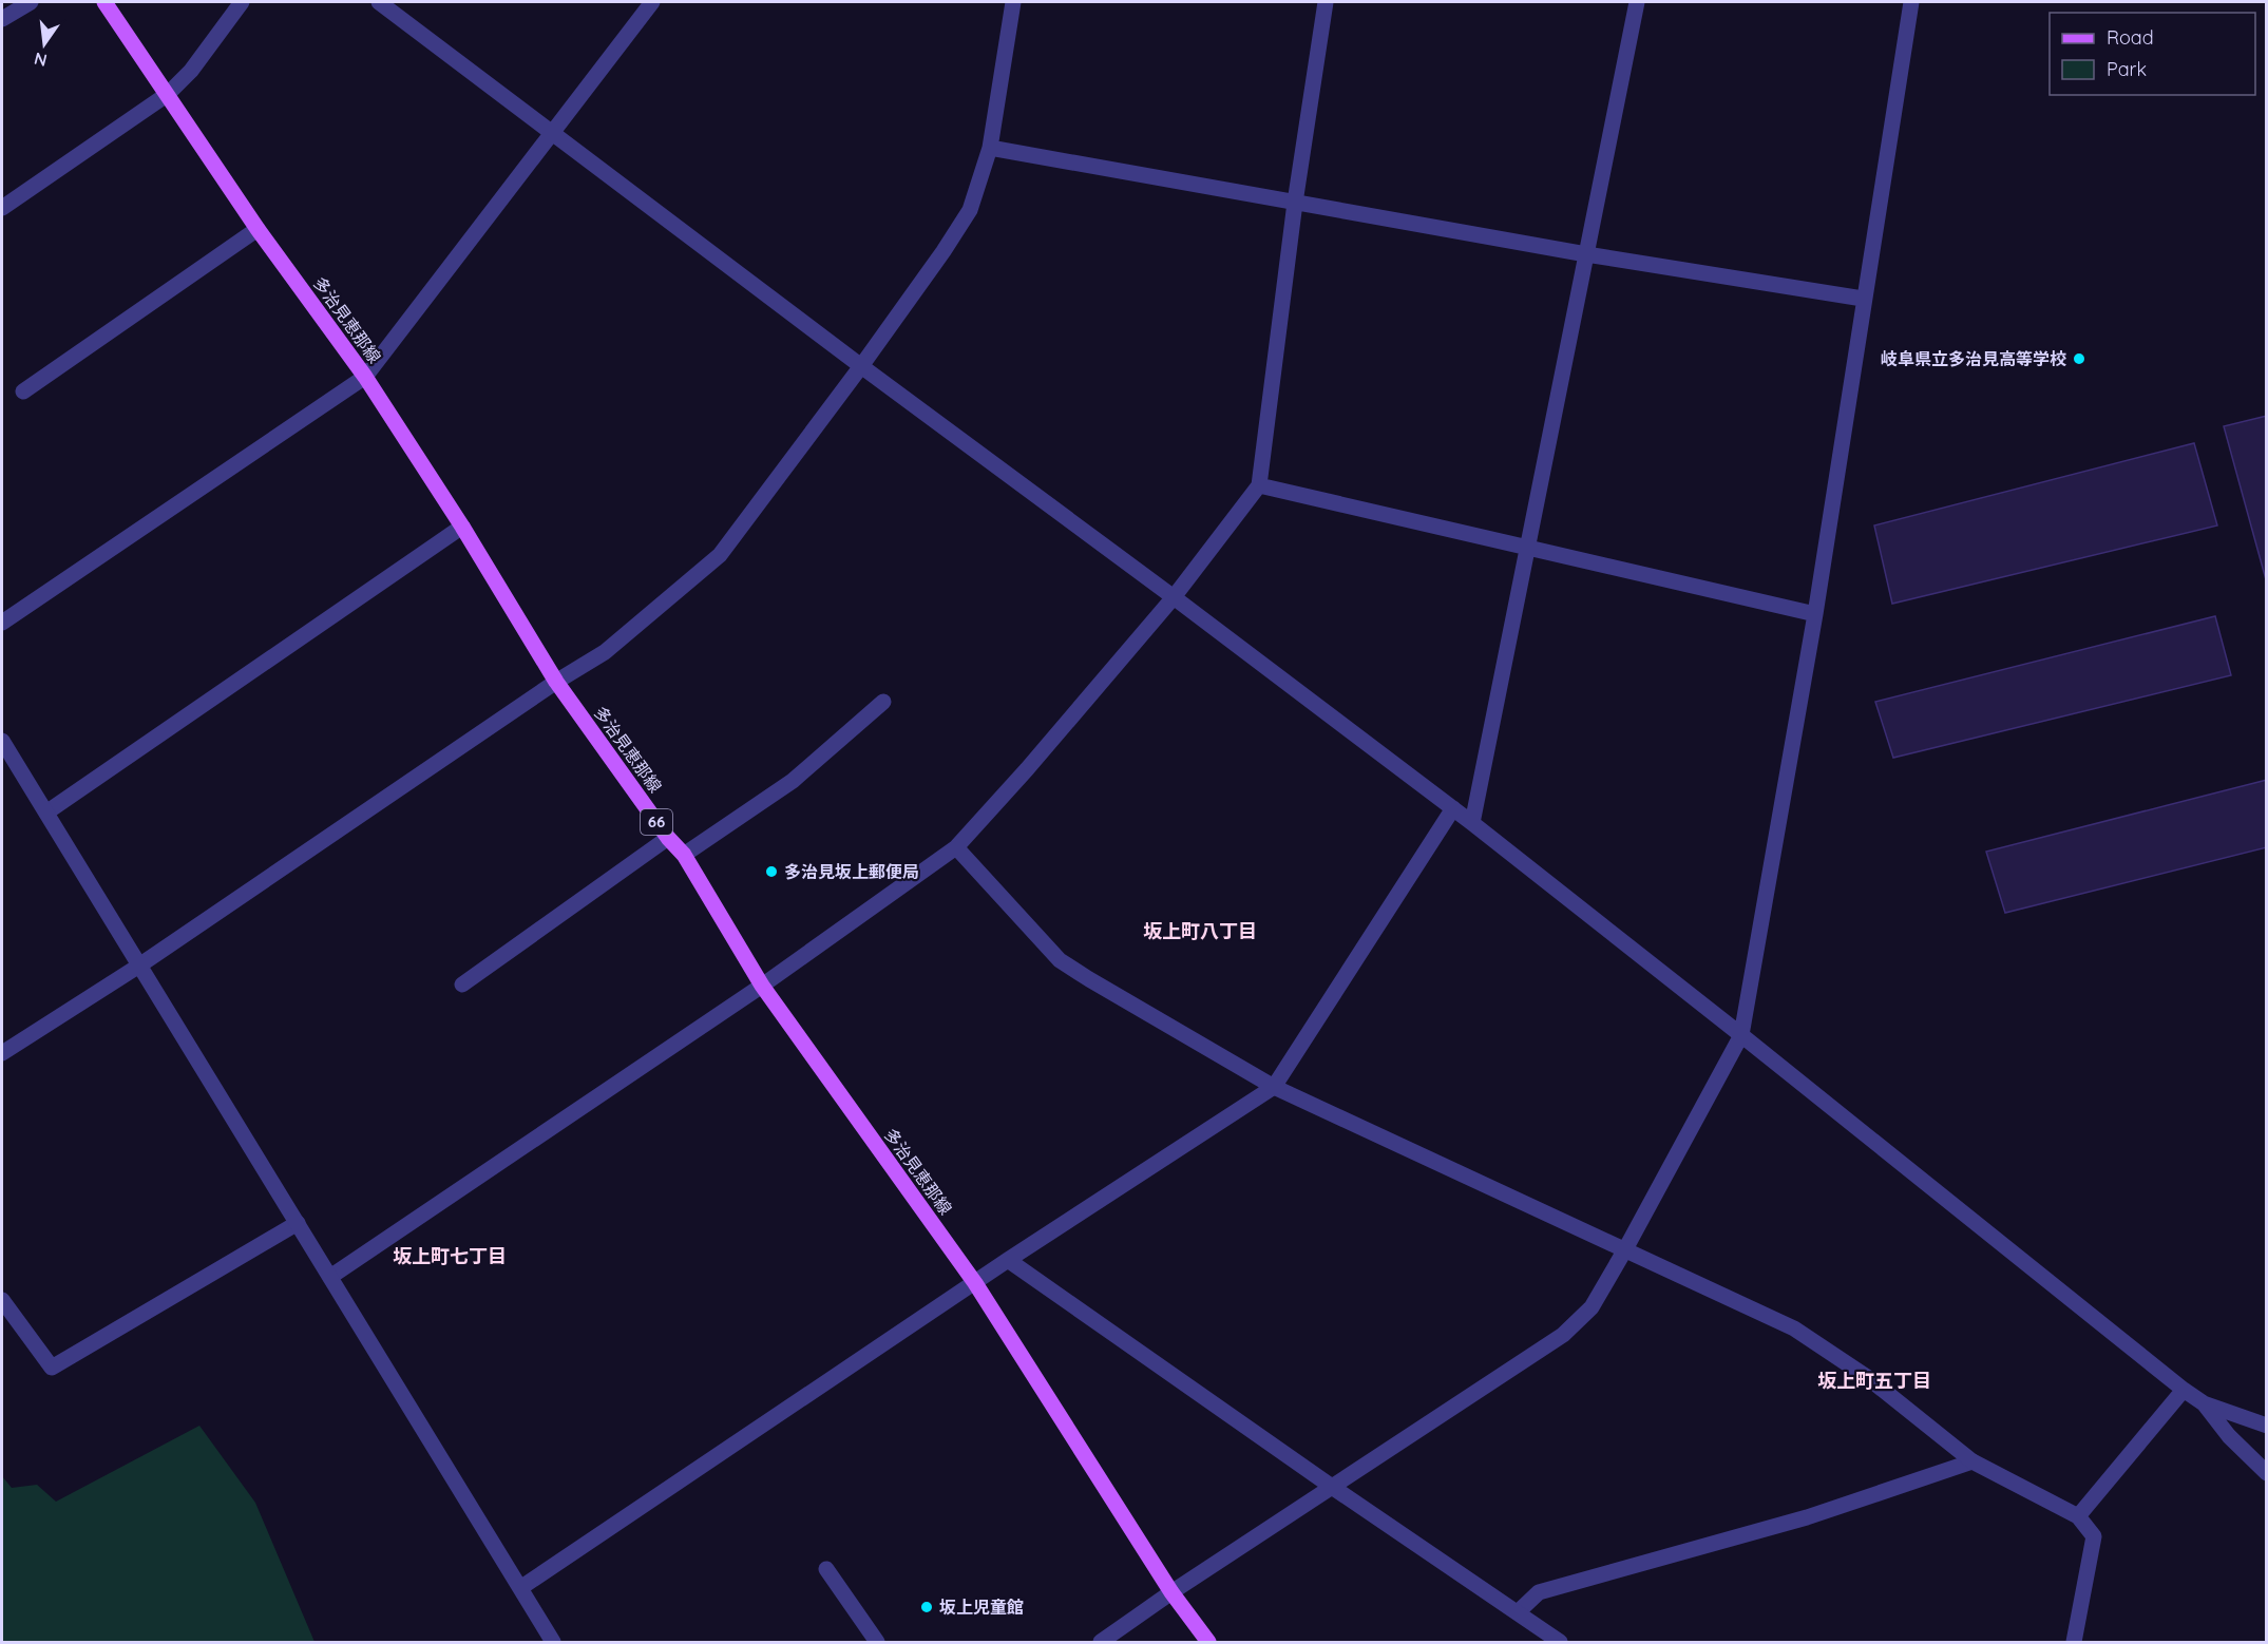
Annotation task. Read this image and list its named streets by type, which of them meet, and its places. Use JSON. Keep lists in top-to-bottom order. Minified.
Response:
{"streets":{"main road":["多治見恵那線","66"]},"districts":["坂上町八丁目","坂上町七丁目","坂上町五丁目"],"places":["岐阜県立多治見高等学校","多治見坂上郵便局","坂上児童館"],"legend":["Road","Park"],"north":"bottom"}
